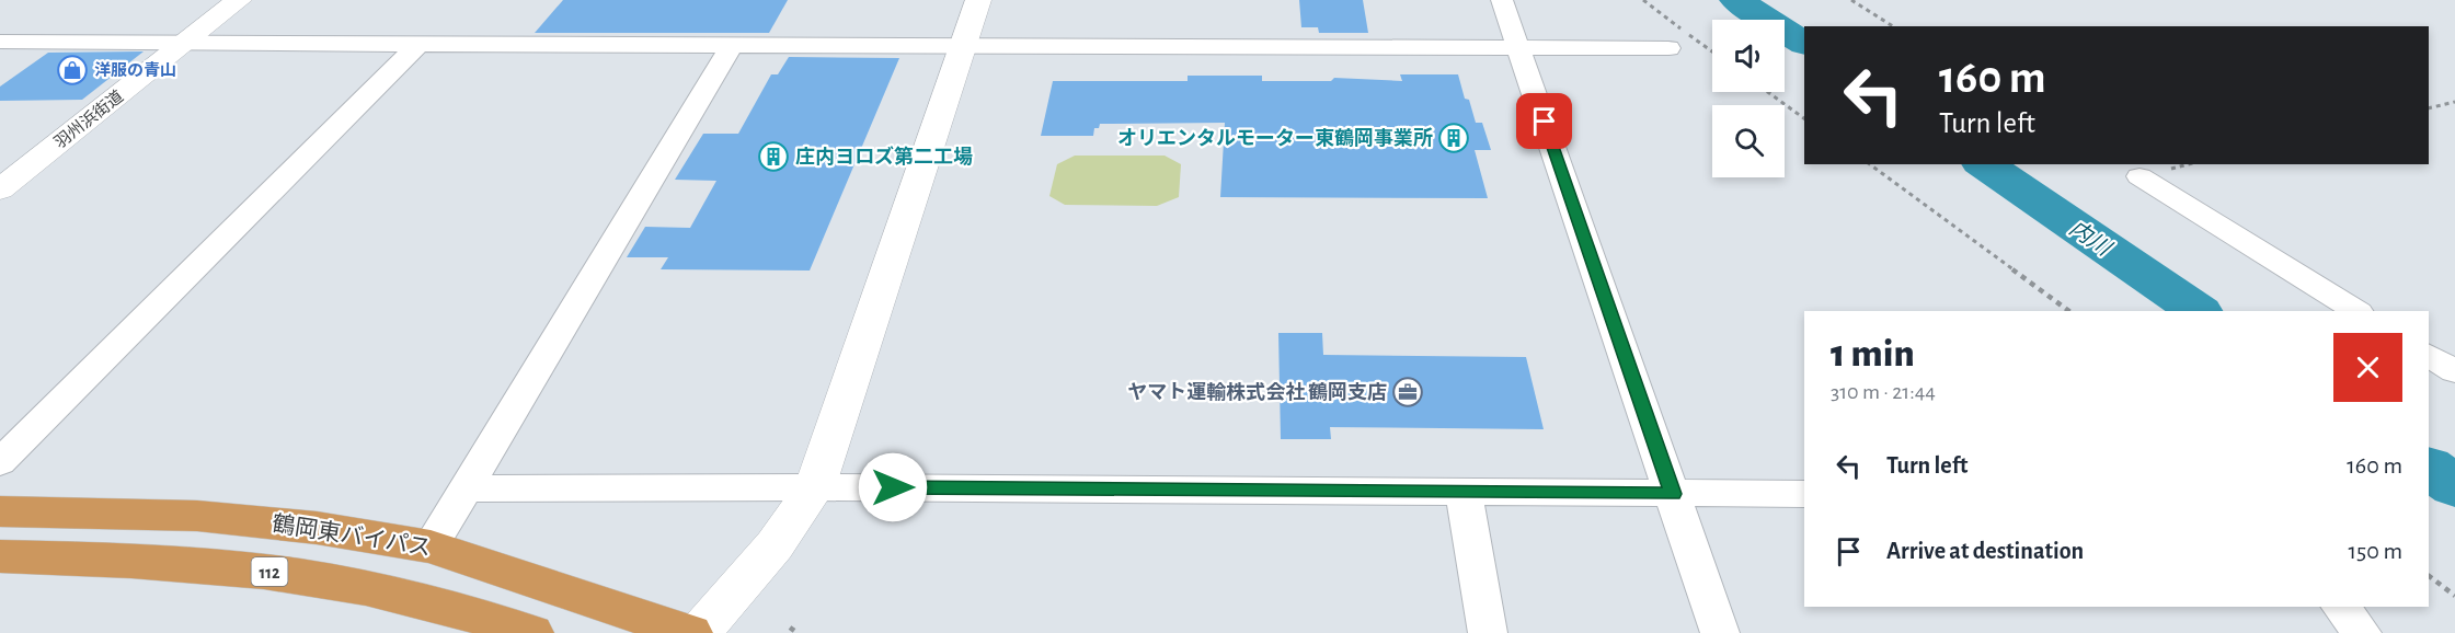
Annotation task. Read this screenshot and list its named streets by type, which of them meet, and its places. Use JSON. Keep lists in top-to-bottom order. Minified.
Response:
{"streets":{"highway":["鶴岡東バイパス","112"],"street":["羽州浜街道"]},"water":["内川"],"places":{"shop":["洋服の青山"],"building":["オリエンタルモーター東鶴岡事業所","庄内ヨロズ第二工場"],"office":["ヤマト運輸株式会社 鶴岡支店"]},"page":{"turn":["160 m","Turn left"],"heading":["1 min","310 m · 21:44"],"list":[{"name":"Turn left","value":"160 m"},{"name":"Arrive at destination","value":"150 m"}]}}
